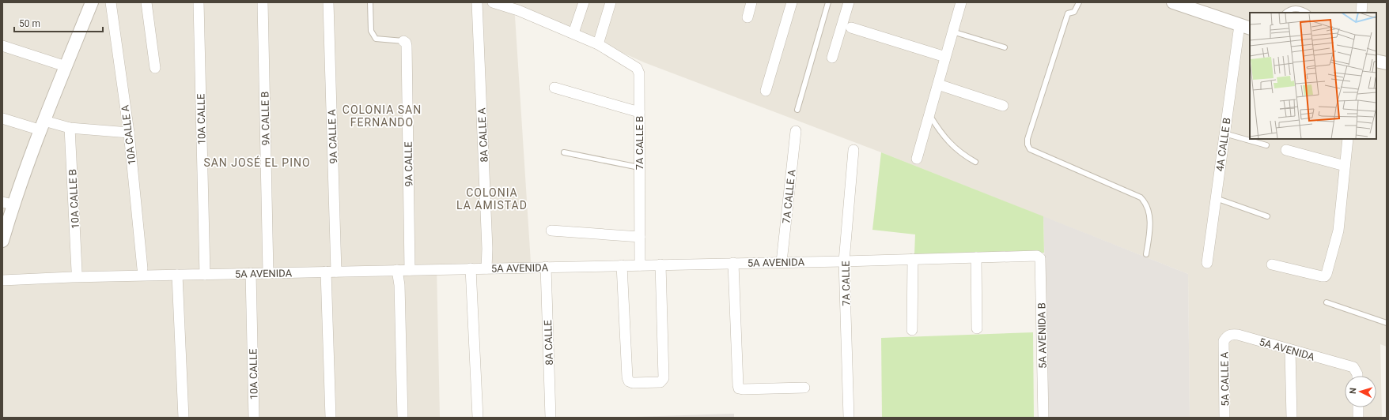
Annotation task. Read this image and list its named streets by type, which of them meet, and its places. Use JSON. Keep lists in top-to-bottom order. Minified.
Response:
{"streets":{"street":["9A CALLE B","10A CALLE","10A CALLE A","8A CALLE A","9A CALLE A","7A CALLE B","4A CALLE B","9A CALLE","7A CALLE A","10A CALLE B","5A AVENIDA","7A CALLE","5A AVENIDA B","8A CALLE","5A CALLE A"]},"crossings":[["9A CALLE B","5A AVENIDA"],["10A CALLE","5A AVENIDA"],["8A CALLE A","5A AVENIDA"],["9A CALLE A","5A AVENIDA"],["7A CALLE B","5A AVENIDA"],["9A CALLE","5A AVENIDA"],["7A CALLE A","5A AVENIDA"],["5A AVENIDA","7A CALLE"],["5A AVENIDA","5A AVENIDA B"],["5A AVENIDA","8A CALLE"],["5A AVENIDA","5A CALLE A"]],"districts":["COLONIA SAN FERNANDO","SAN JOSÉ EL PINO","COLONIA LA AMISTAD"],"scale_bar":"50 m","north":"left"}
